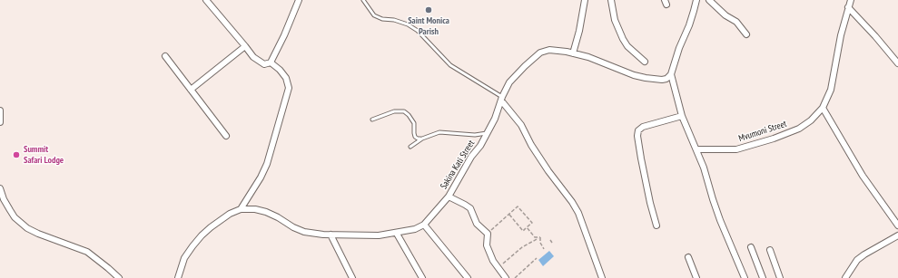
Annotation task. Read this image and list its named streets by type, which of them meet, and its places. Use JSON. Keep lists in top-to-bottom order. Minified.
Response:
{"streets":{"street":["Mvumoni Street","Sakina Kati Street"]},"places":["Saint Monica Parish","Summit Safari Lodge"]}
